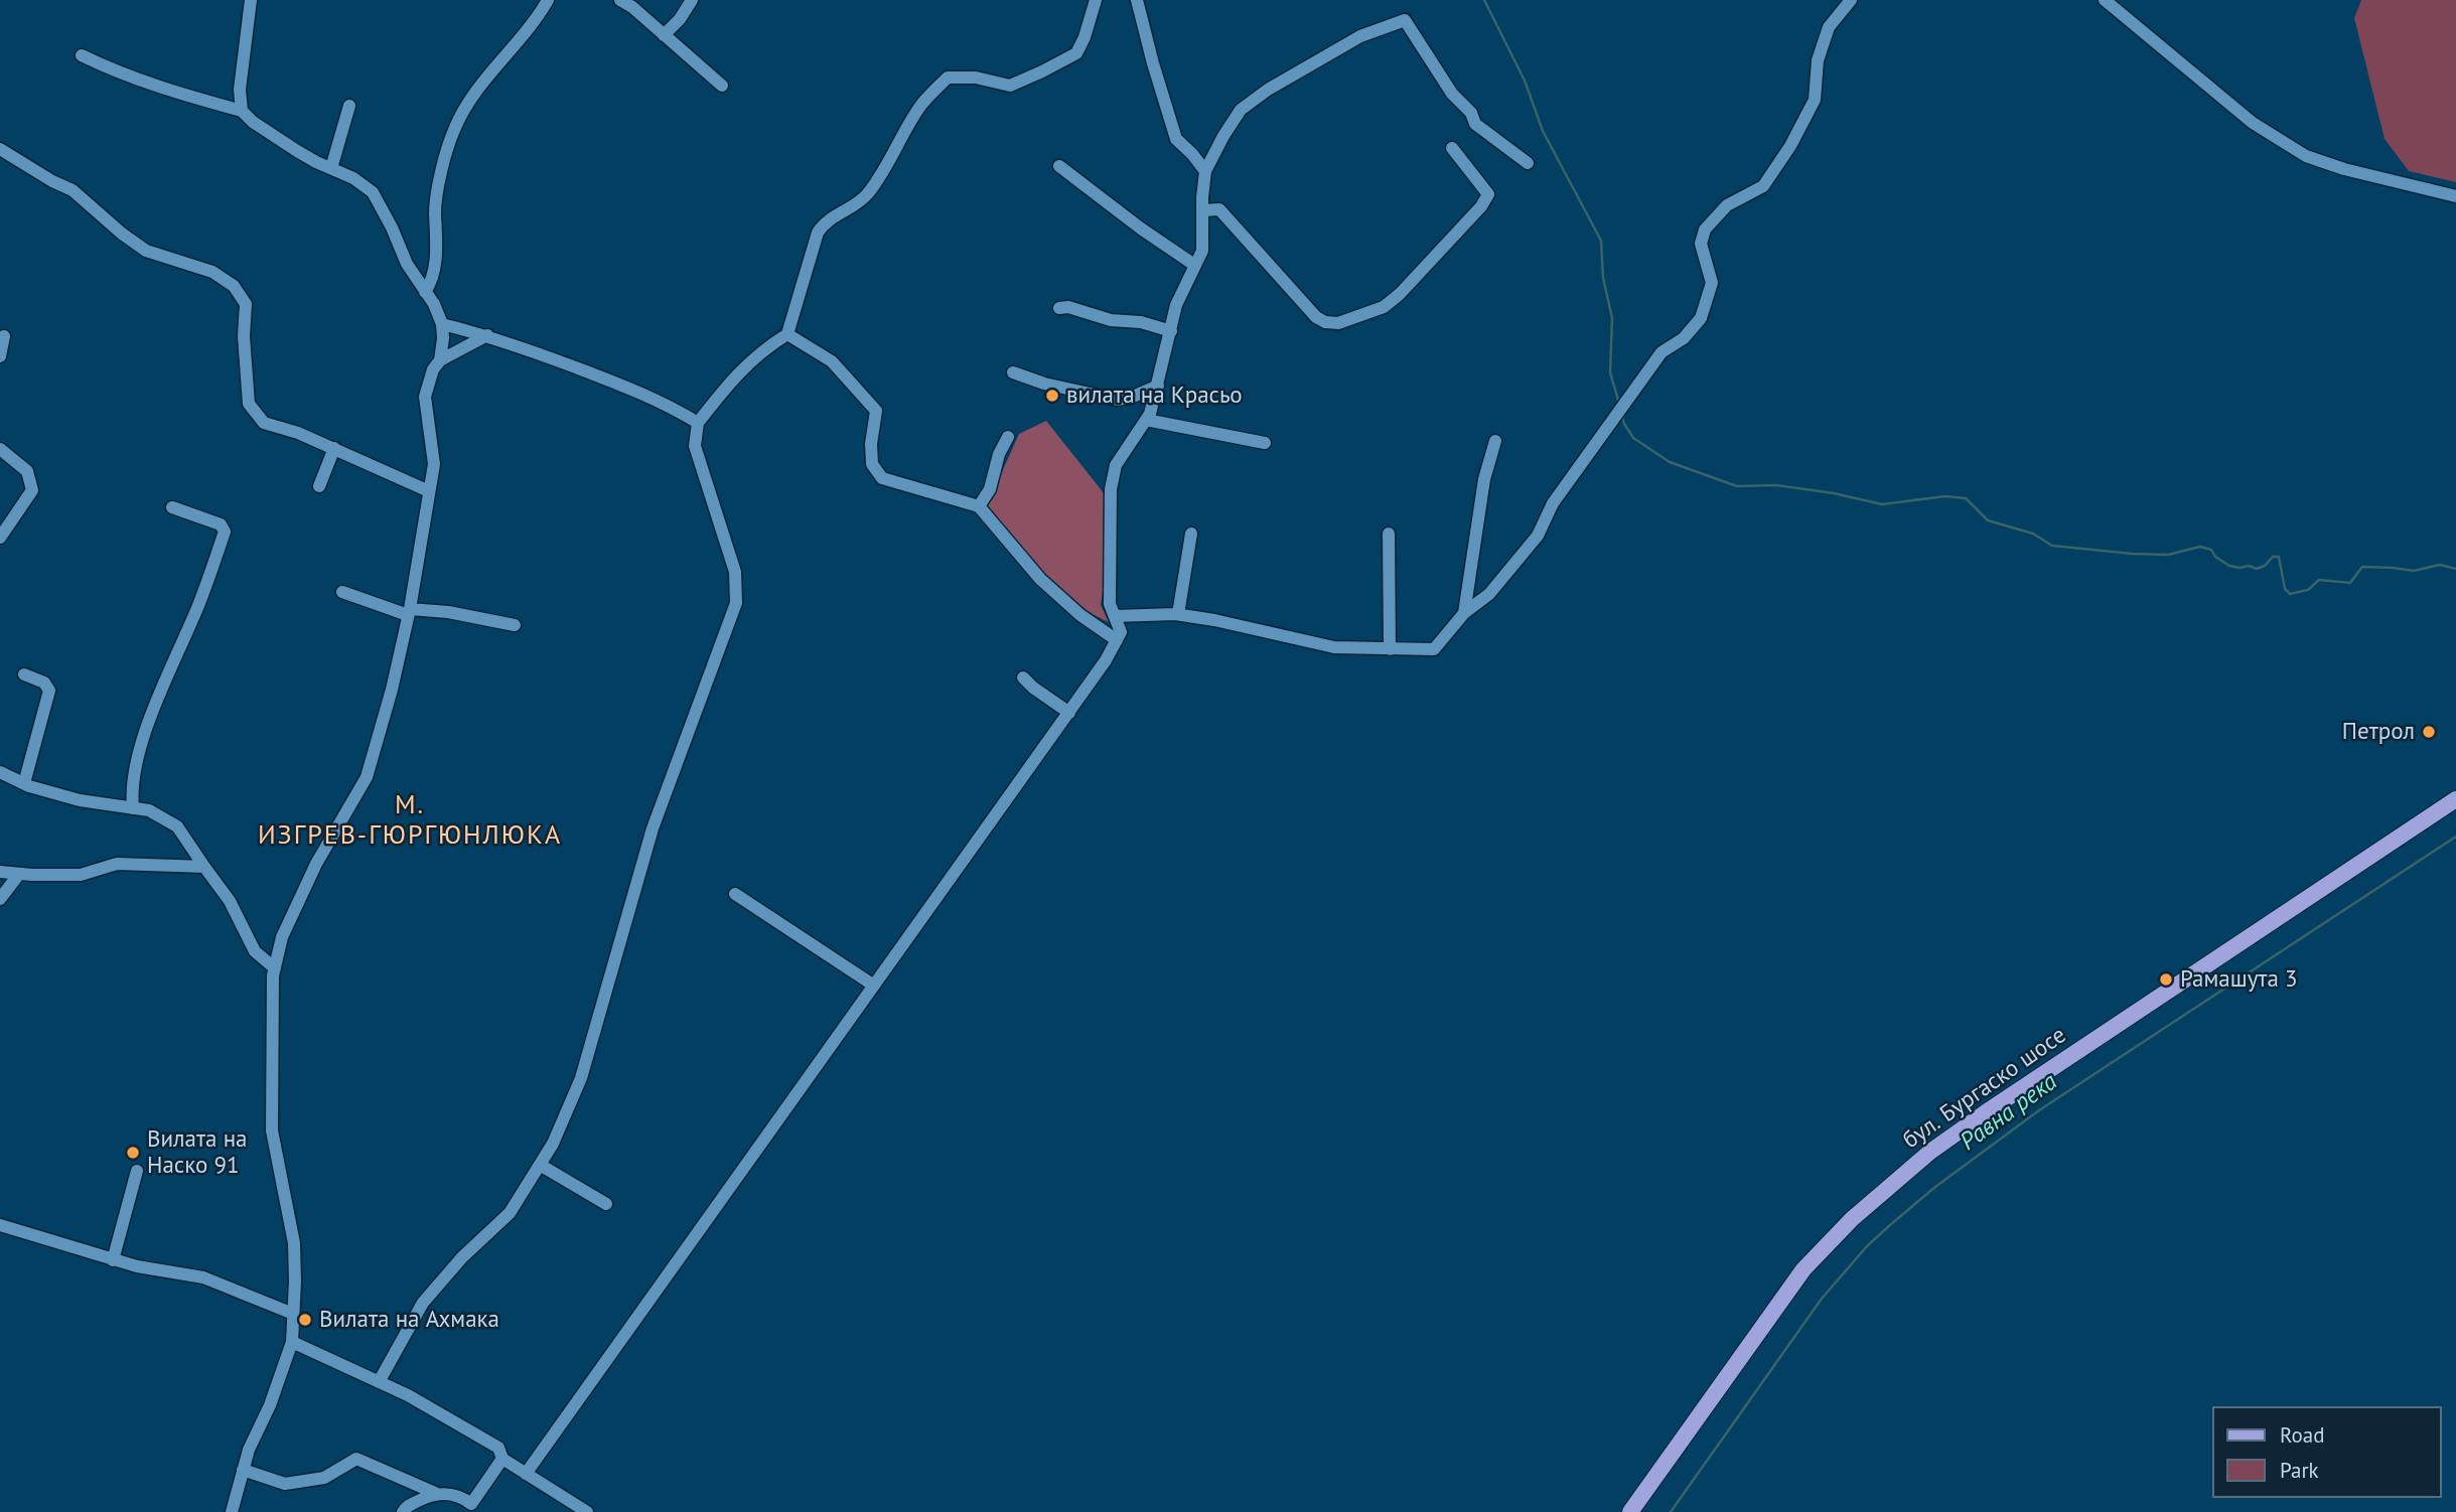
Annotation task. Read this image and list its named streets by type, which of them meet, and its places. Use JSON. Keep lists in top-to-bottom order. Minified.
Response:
{"streets":{"main road":["бул. Бургаско шосе"]},"districts":["М. ИЗГРЕВ-ГЮРГЮНЛЮКА"],"water":["Равна река"],"places":["вилата на Красьо","Петрол","Рамашута 3","Вилата на Наско 91","Вилата на Ахмака"],"legend":["Road","Park"]}
